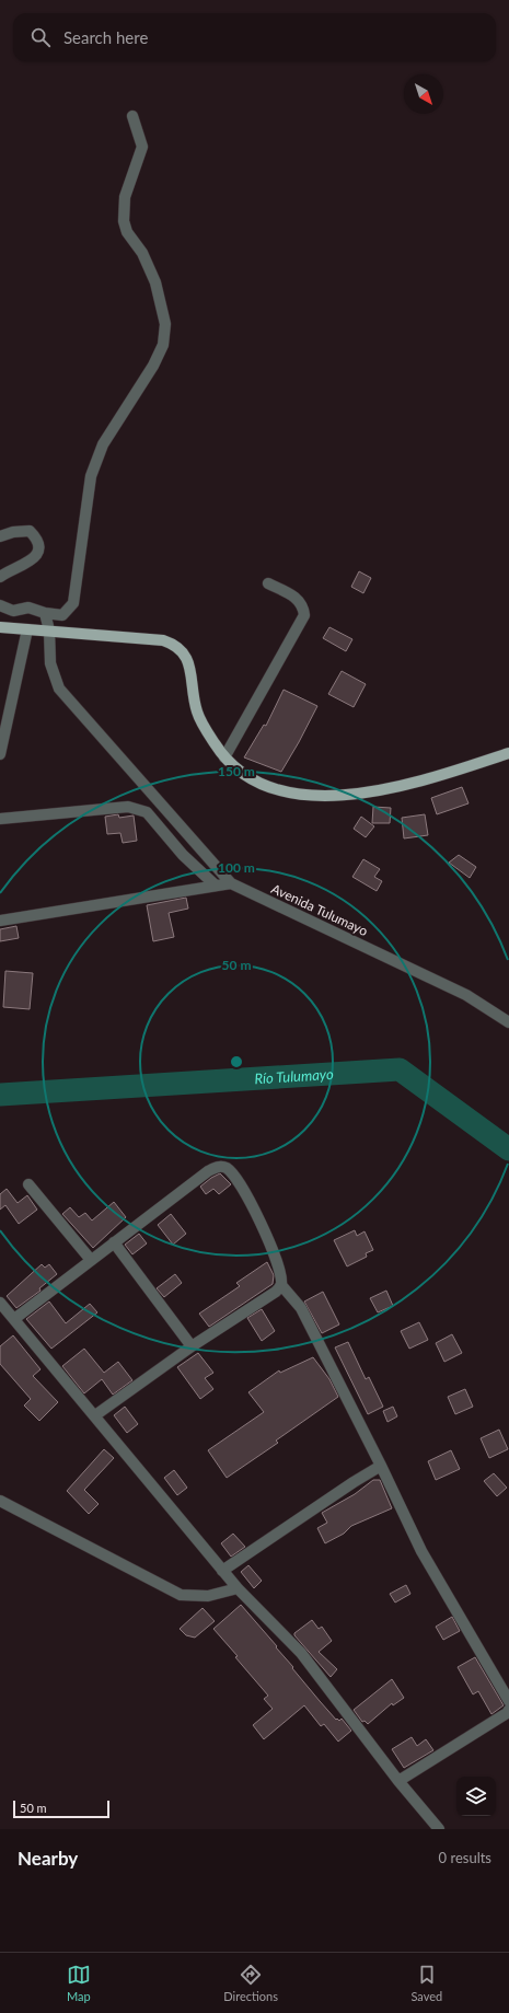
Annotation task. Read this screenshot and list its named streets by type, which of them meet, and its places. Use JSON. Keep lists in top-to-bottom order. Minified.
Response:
{"streets":{"street":["Avenida Tulumayo"]},"water":["Río Tulumayo"],"scale_bar":"50 m","north":"bottom right","page":{"search":"Search here","scale":"50 m","heading":["Nearby","0 results"],"nav":["Map","Directions","Saved"]},"rings":["150 m","100 m","50 m"]}
